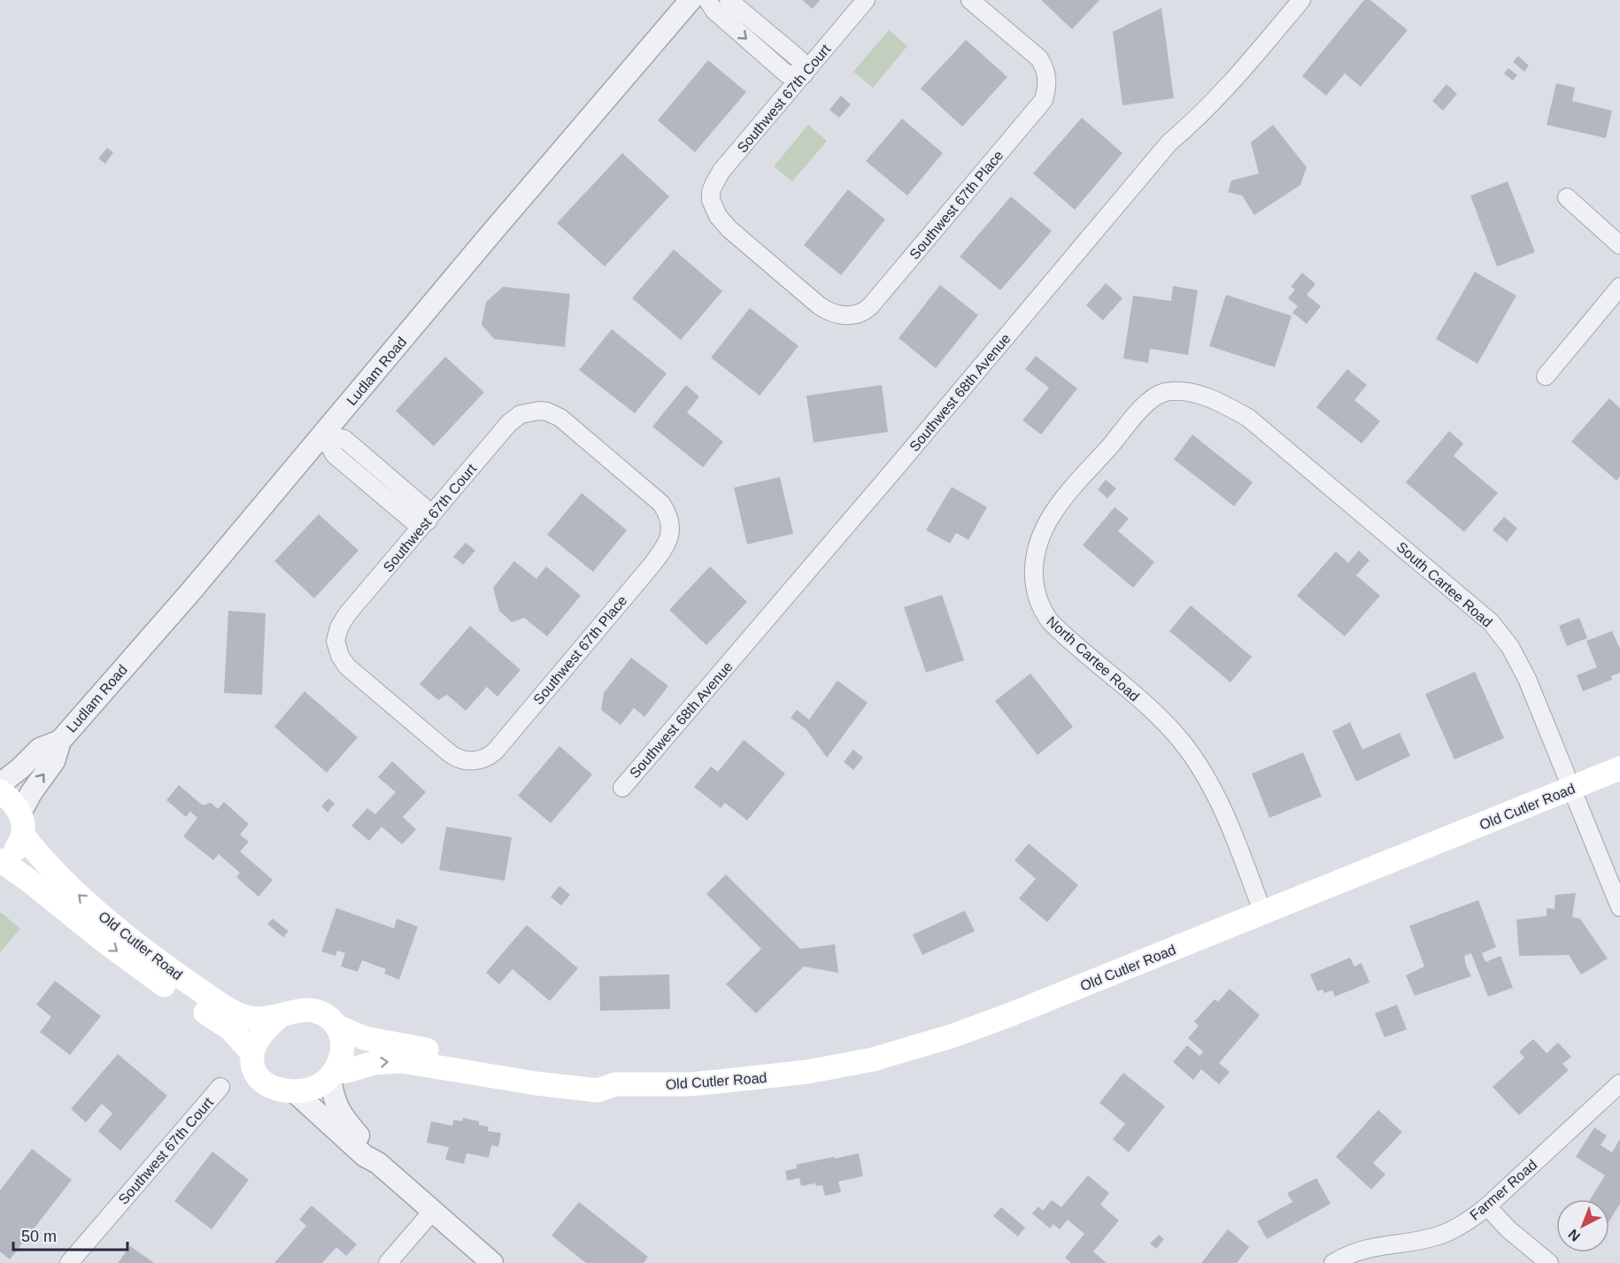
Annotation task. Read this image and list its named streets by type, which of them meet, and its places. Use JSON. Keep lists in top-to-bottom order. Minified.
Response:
{"streets":{"main road":["Old Cutler Road"],"street":["Southwest 67th Court","Southwest 67th Place","Ludlam Road","Southwest 68th Avenue","South Cartee Road","North Cartee Road","Farmer Road"]},"crossings":[["Southwest 67th Court","Southwest 67th Place"],["Ludlam Road","Old Cutler Road"],["South Cartee Road","North Cartee Road"],["South Cartee Road","Old Cutler Road"],["North Cartee Road","Old Cutler Road"]],"scale_bar":"50 m","north":"bottom left"}
